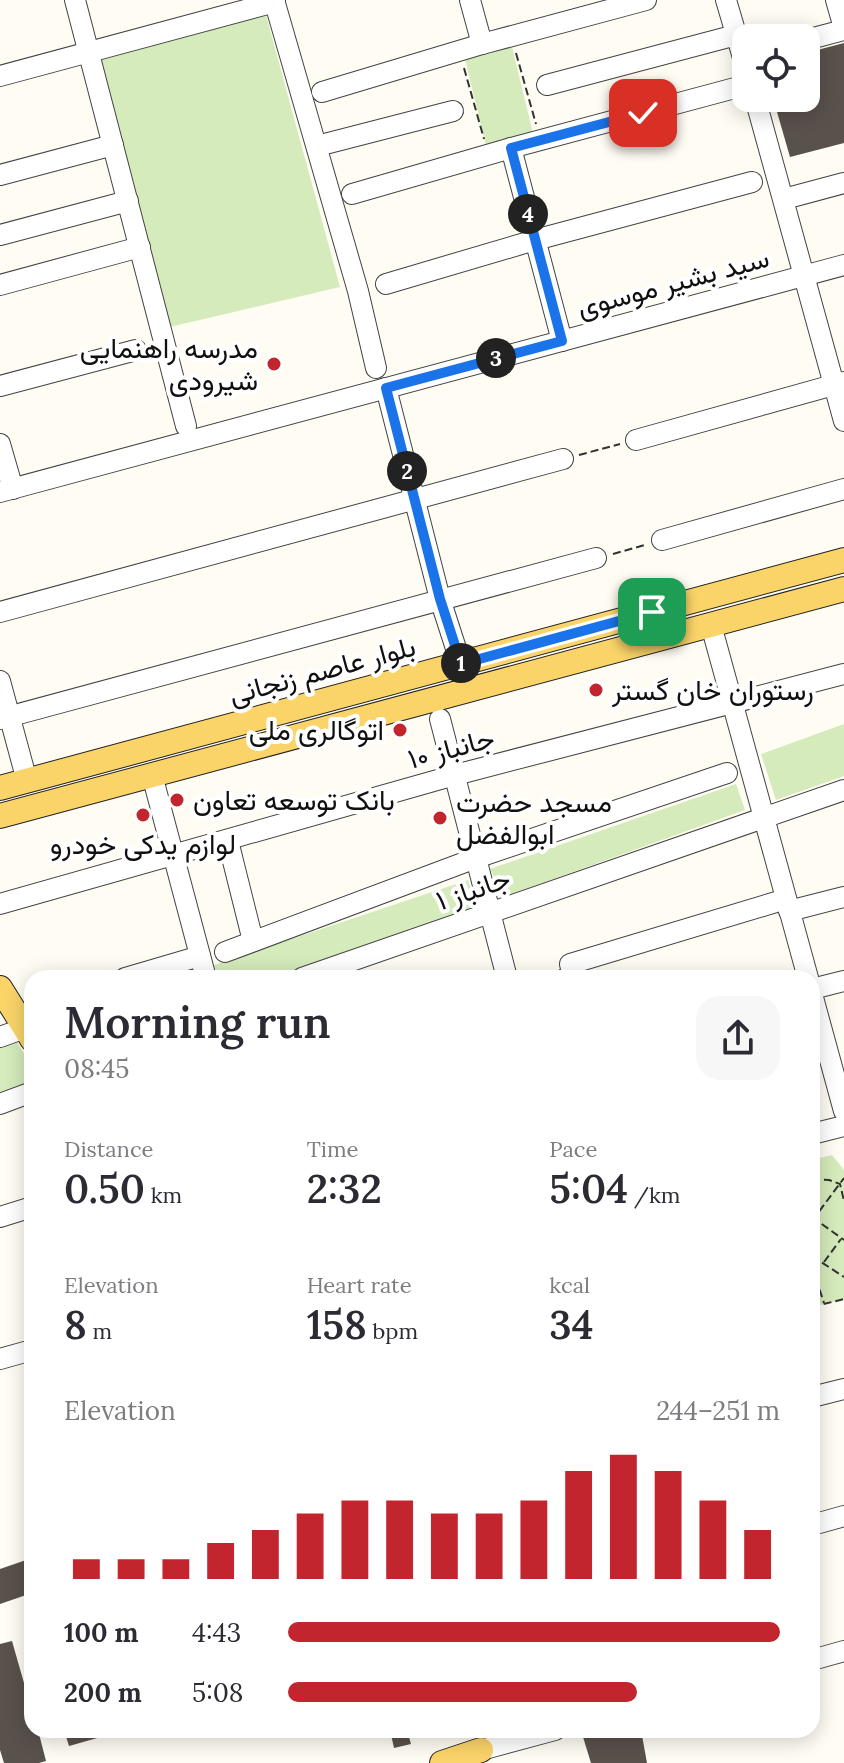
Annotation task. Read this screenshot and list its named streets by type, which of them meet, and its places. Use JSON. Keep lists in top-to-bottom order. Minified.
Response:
{"streets":{"main road":["بلوار عاصم زنجانی"],"street":["سید بشیر موسوی","جانباز ۱۰","جانباز ۱"]},"places":["مدرسه راهنمایی شیرودی","رستوران خان گستر","اتوگالری ملی","بانک توسعه تعاون","لوازم یدکی خودرو","مسجد حضرت ابوالفضل"],"page":{"pins":["4","3","2","1"],"heading":["Morning run","08:45"],"stats":[["Distance","0.50 km"],["Time","2:32"],["Pace","5:04 /km"],["Elevation","8 m"],["Heart rate","158 bpm"],["kcal","34"]],"chart":["Elevation","244–251 m"],"list":[{"name":"100 m","note":"4:43"},{"name":"200 m","note":"5:08"}]}}
